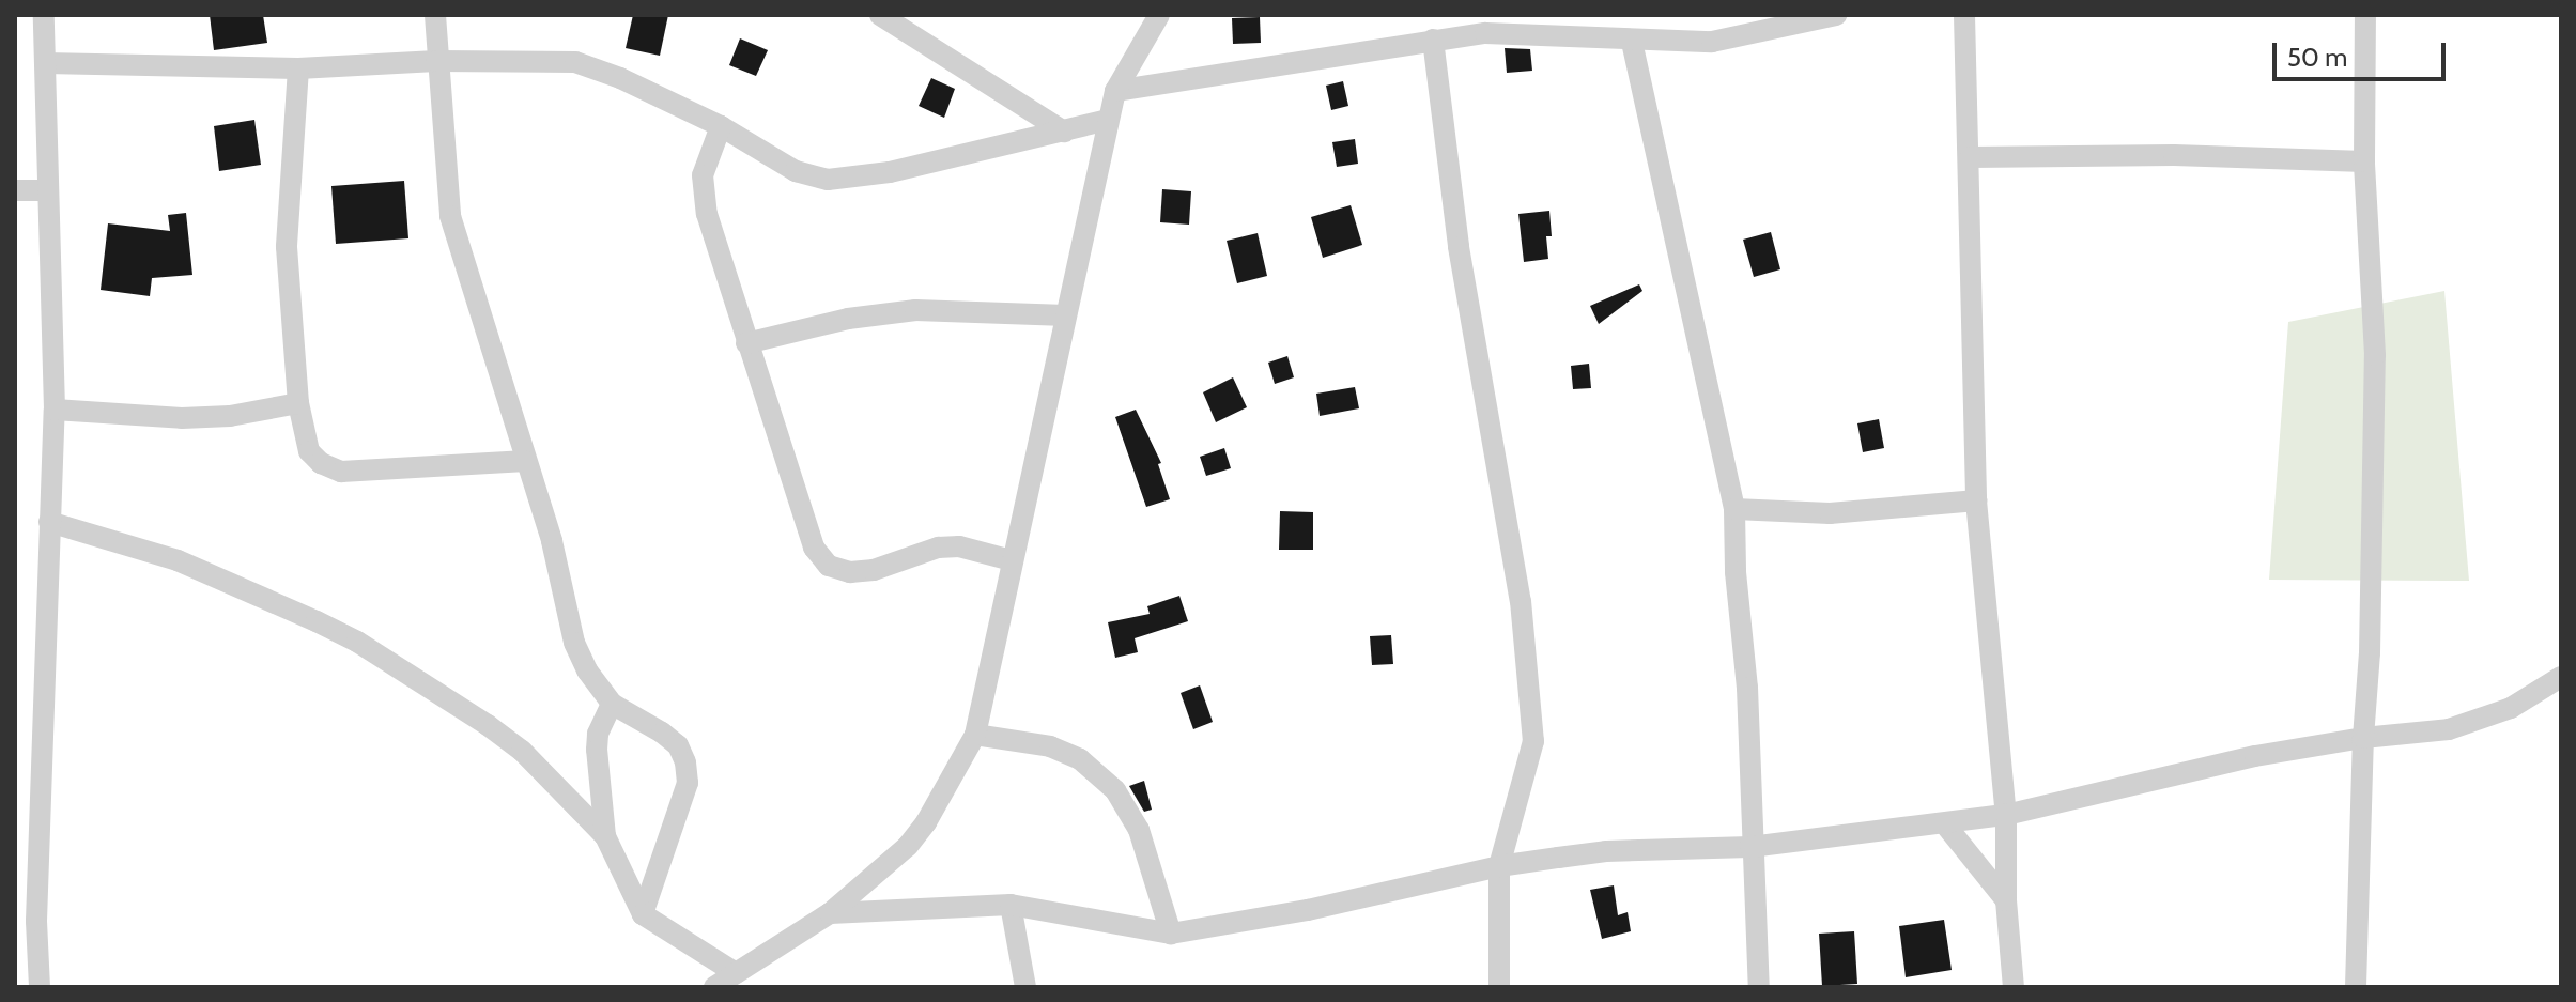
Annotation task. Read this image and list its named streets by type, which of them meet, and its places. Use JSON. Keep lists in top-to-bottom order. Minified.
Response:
{"scale_bar":"50 m"}
